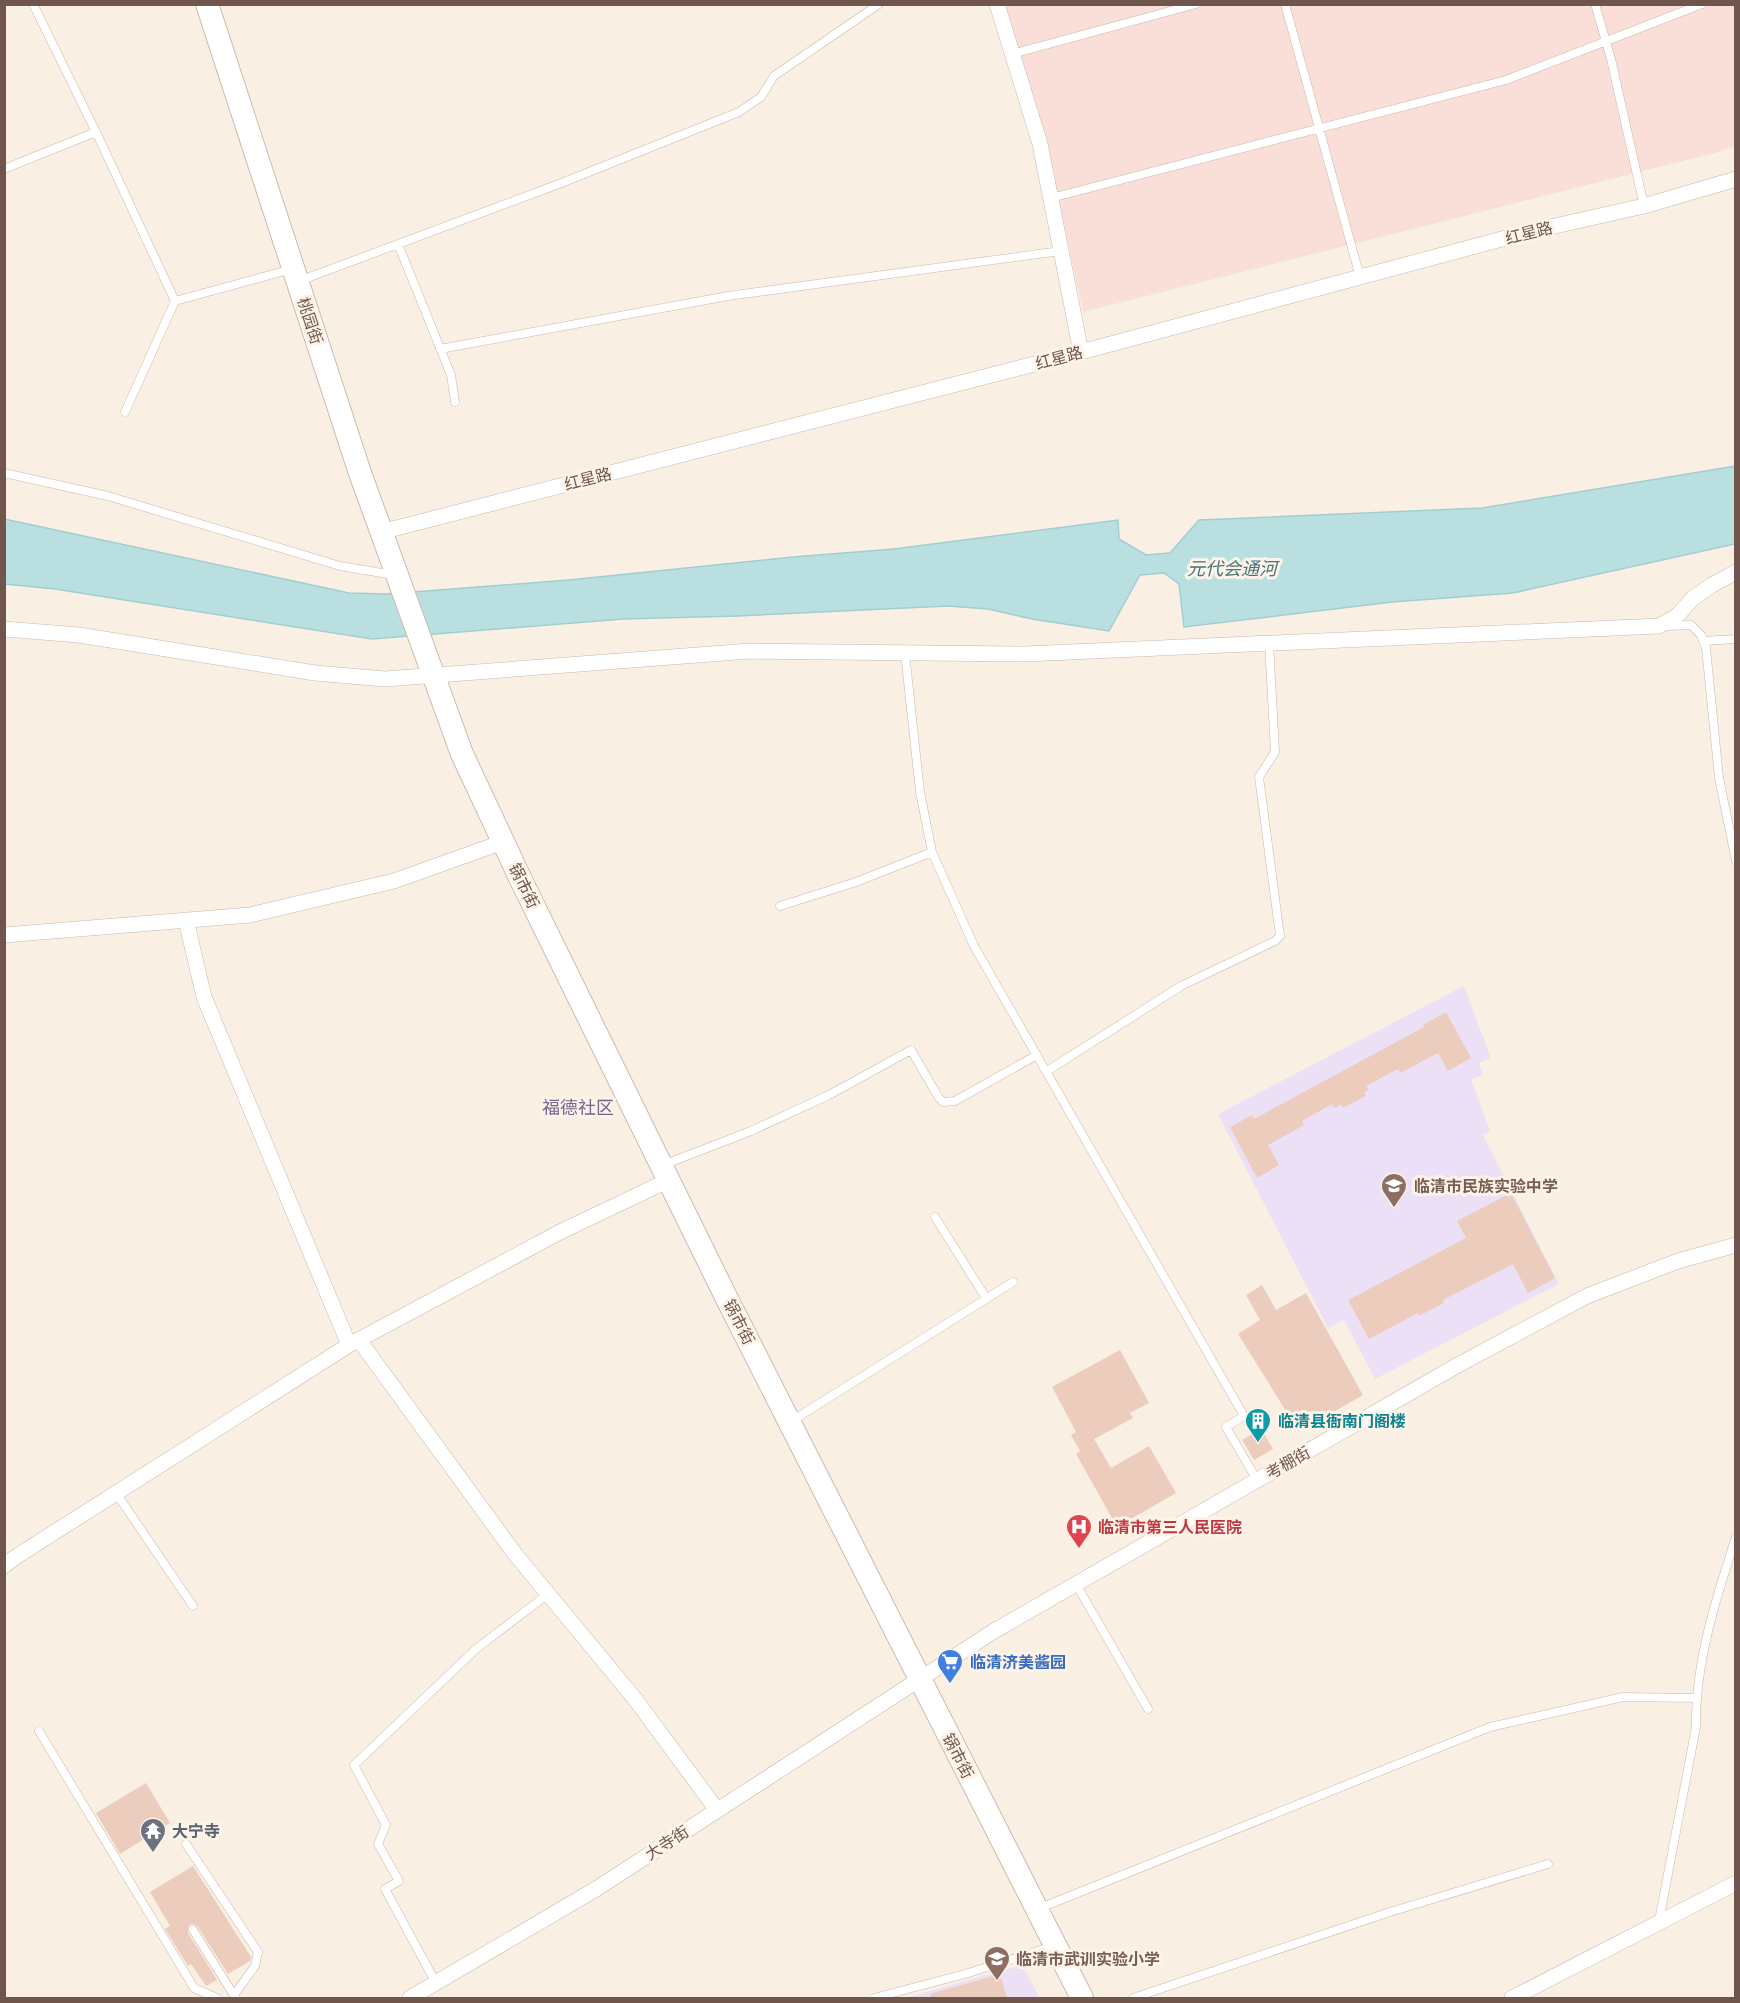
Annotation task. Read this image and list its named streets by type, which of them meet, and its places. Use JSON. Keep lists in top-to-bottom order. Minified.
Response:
{"streets":{"street":["红星路","桃园街","锅市街","考棚街","大寺街"]},"crossings":[["红星路","桃园街"],["桃园街","锅市街"],["锅市街","考棚街"],["锅市街","大寺街"],["考棚街","大寺街"]],"districts":["福德社区"],"water":["元代会通河"],"places":{"school or university":["临清市民族实验中学","临清市武训实验小学"],"building":["临清县衙南门阁楼"],"hospital":["临清市第三人民医院"],"supermarket":["临清济美酱园"],"temple":["大宁寺"]}}
